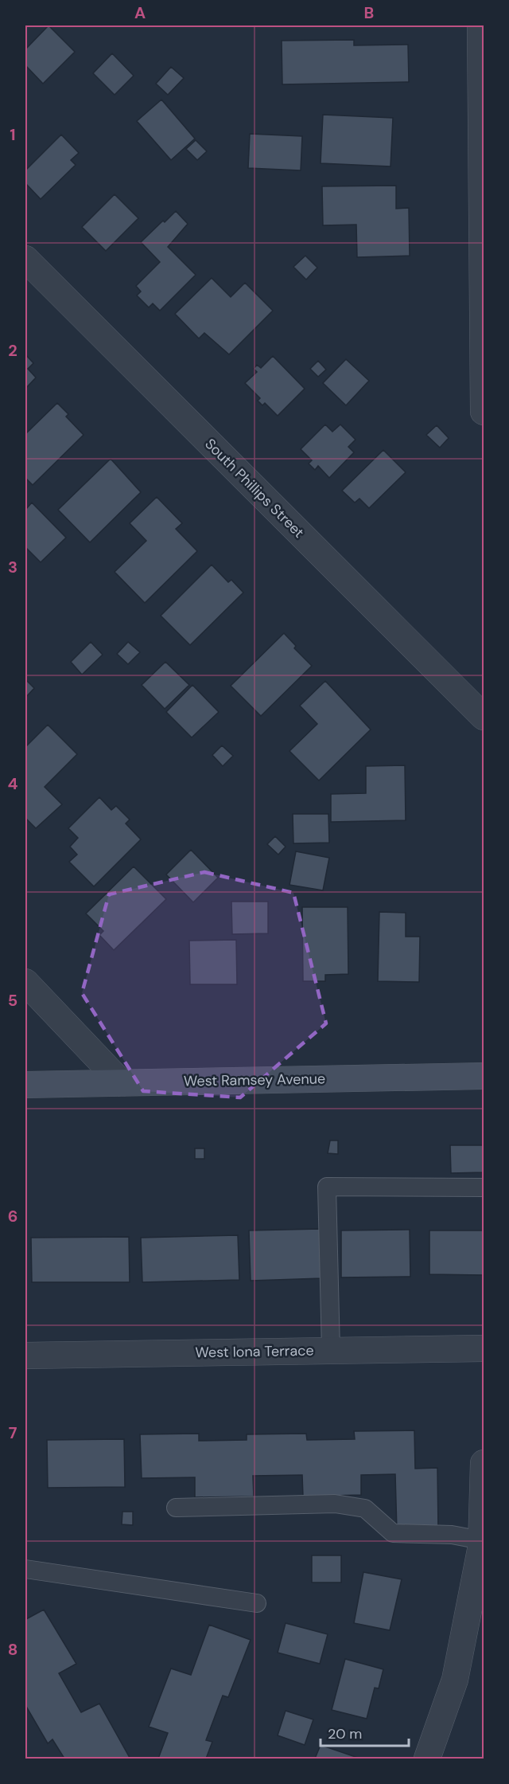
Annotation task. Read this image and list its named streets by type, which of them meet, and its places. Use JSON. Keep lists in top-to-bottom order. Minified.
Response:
{"streets":{"street":["South Phillips Street","West Ramsey Avenue","West Iona Terrace"]},"scale_bar":"20 m","grid":{"columns":["A","B"],"rows":["1","2","3","4","5","6","7","8"]}}
